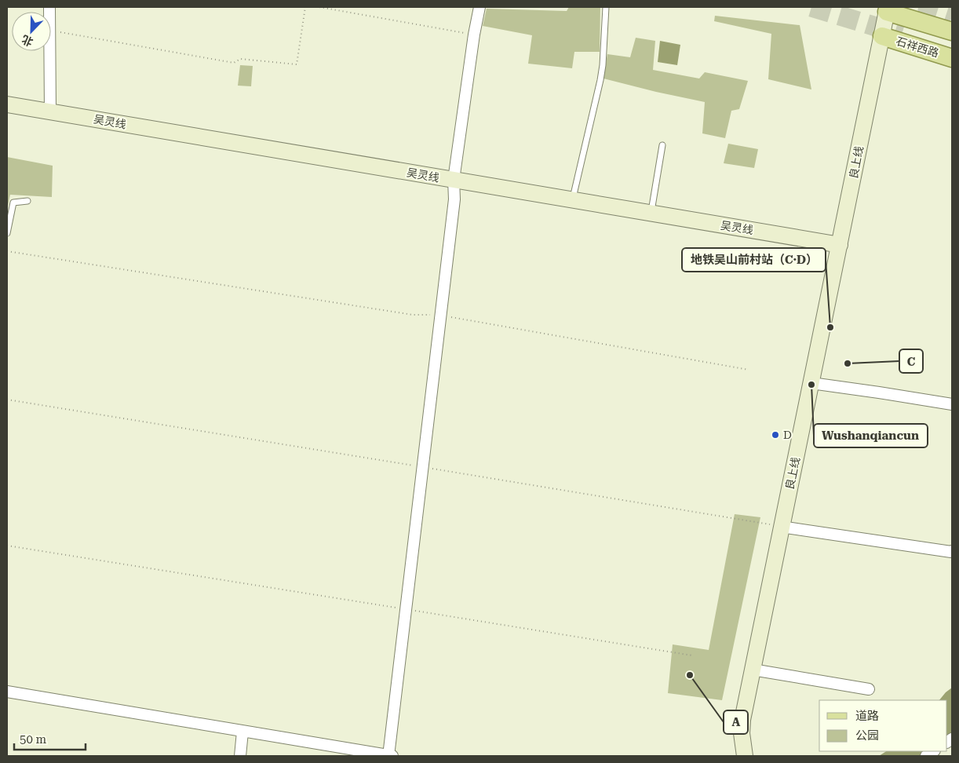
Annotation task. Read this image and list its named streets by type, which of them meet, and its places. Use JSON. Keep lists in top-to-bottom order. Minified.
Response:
{"streets":{"main road":["石祥西路"],"street":["吴灵线","良上线"]},"crossings":[["吴灵线","良上线"]],"places":["地铁吴山前村站（C·D）","C","Wushanqiancun","D","A"],"legend":["道路","公园"],"scale_bar":"50 m","north":"bottom left"}
